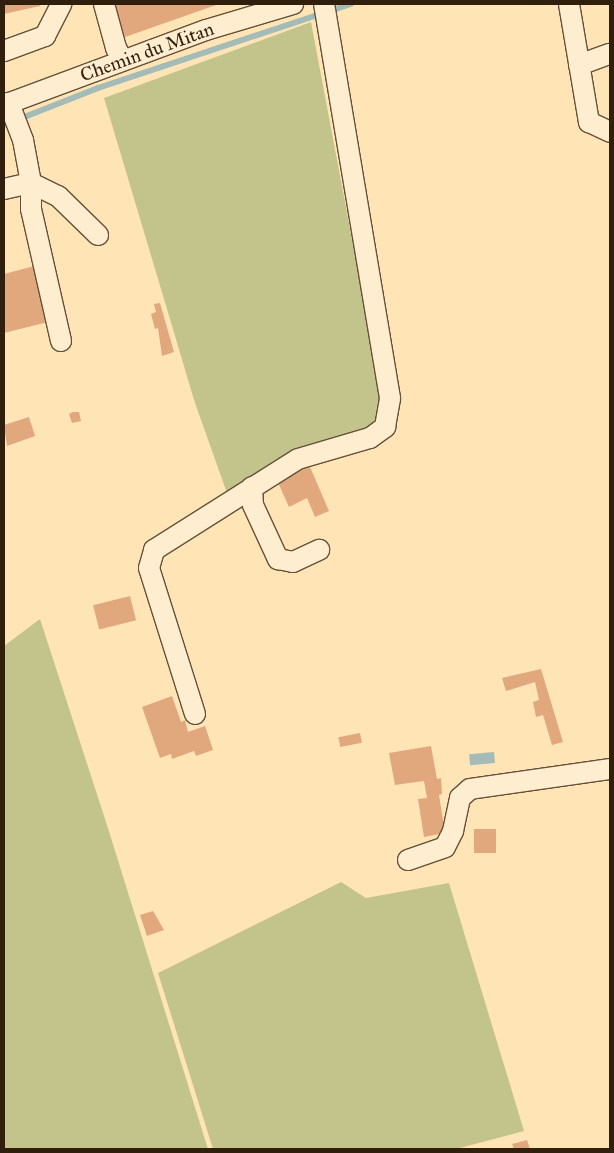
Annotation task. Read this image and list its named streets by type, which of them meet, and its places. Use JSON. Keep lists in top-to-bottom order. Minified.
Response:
{"streets":{"street":["Chemin du Mitan"]}}
